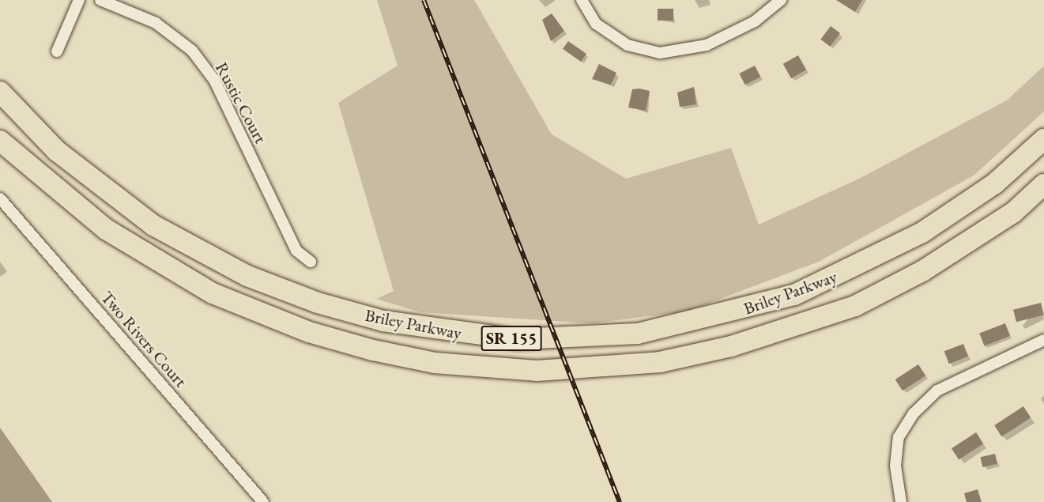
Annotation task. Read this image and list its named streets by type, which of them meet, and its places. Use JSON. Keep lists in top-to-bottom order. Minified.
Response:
{"streets":{"highway":["Briley Parkway","SR 155"],"street":["Rustic Court","Two Rivers Court"]}}
